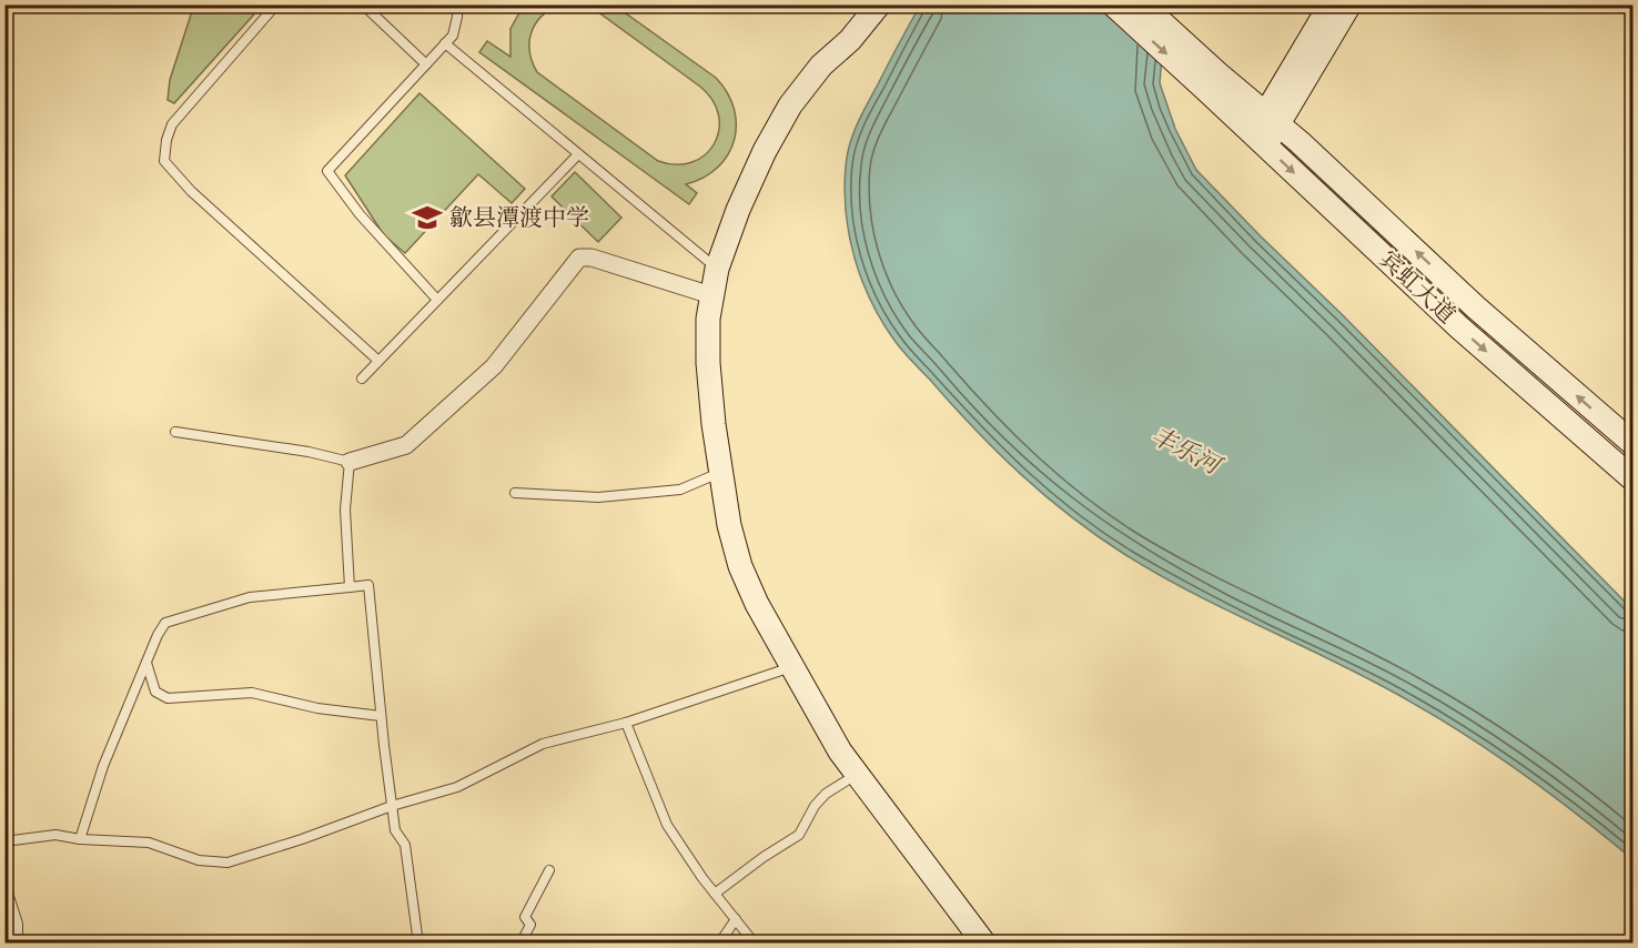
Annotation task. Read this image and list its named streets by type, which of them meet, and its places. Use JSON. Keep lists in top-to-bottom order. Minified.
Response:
{"streets":{"street":["宾虹大道"]},"water":["丰乐河"],"places":{"school or university":["歙县潭渡中学"]}}
